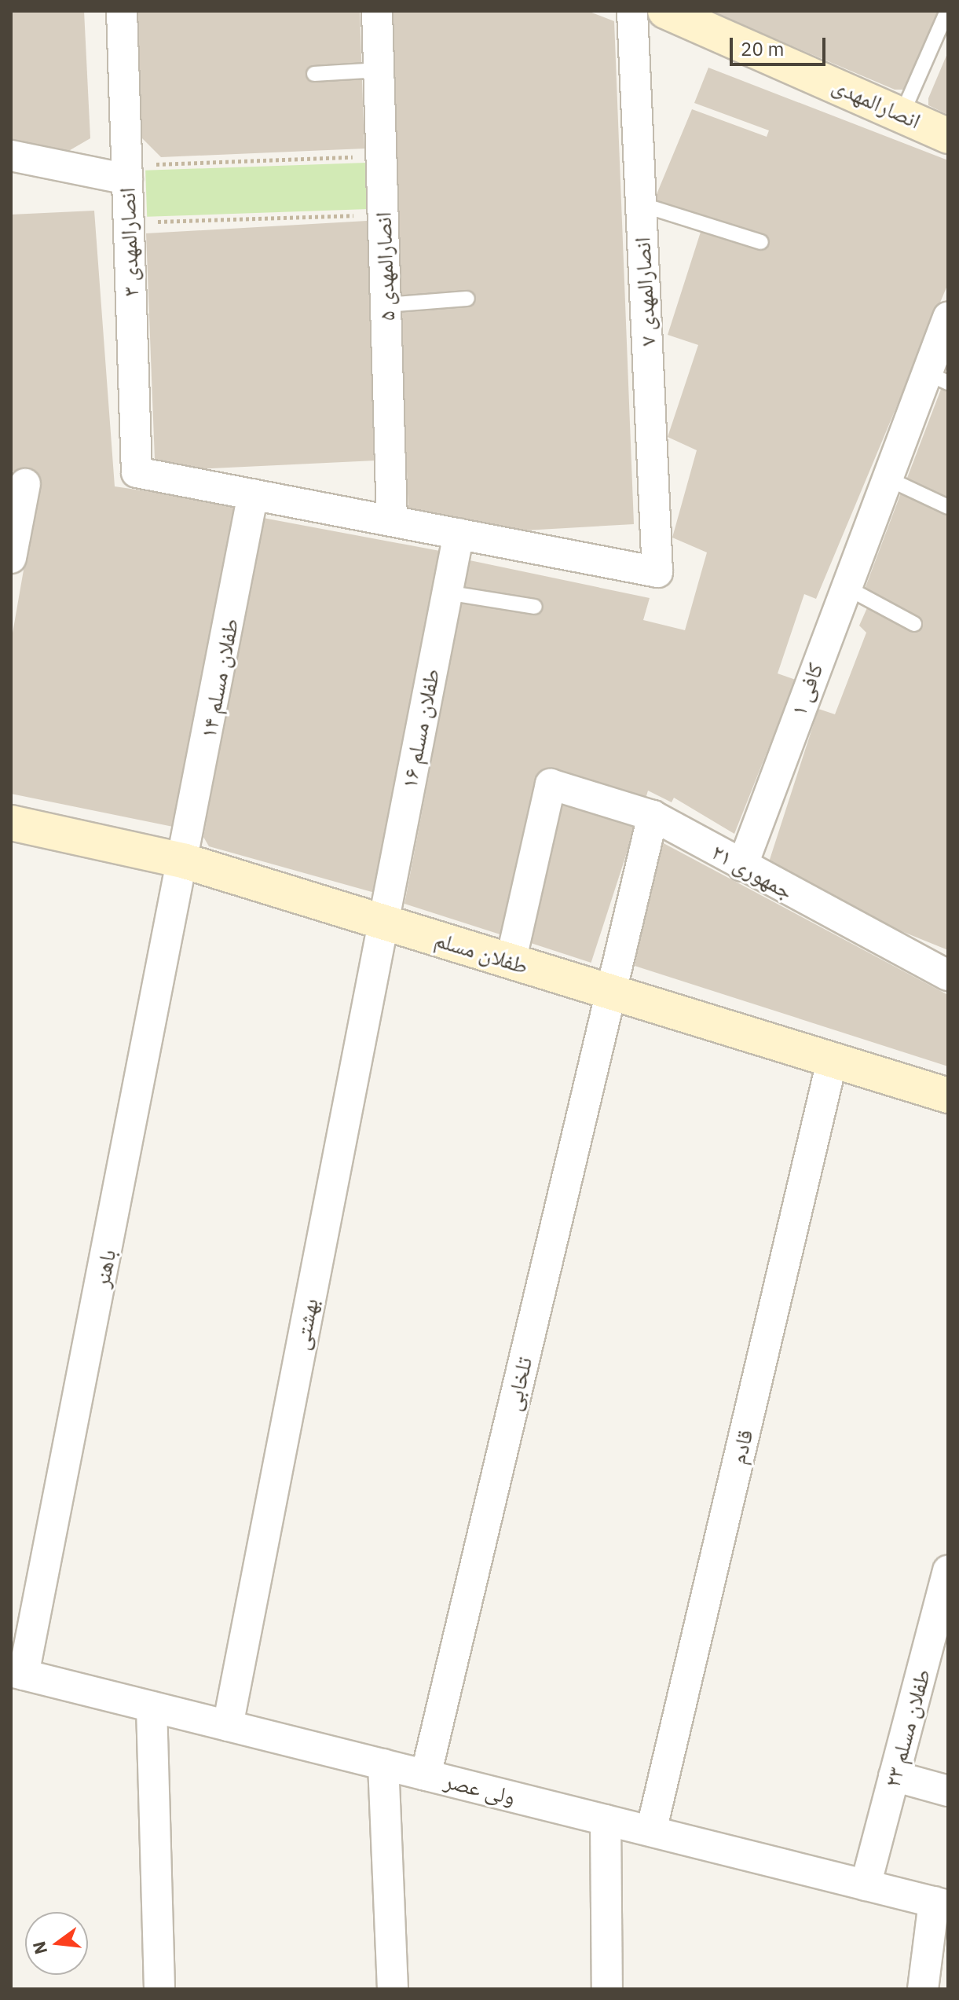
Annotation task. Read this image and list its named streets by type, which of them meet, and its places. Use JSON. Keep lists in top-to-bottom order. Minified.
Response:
{"streets":{"street":["انصارالمهدی","انصارالمهدی ۳","انصارالمهدی ۵","انصارالمهدی ۷","طفلان مسلم ۱۴","کافی ۱","طفلان مسلم ۱۶","جمهوری ۲۱","طفلان مسلم","باهنر","بهشتی","تلخابی","قادم","طفلان مسلم ۲۳","ولی عصر"]},"crossings":[["انصارالمهدی ۳","طفلان مسلم ۱۴"],["انصارالمهدی ۷","طفلان مسلم ۱۶"],["طفلان مسلم ۱۴","طفلان مسلم"],["طفلان مسلم ۱۴","باهنر"],["کافی ۱","جمهوری ۲۱"],["طفلان مسلم ۱۶","طفلان مسلم"],["طفلان مسلم ۱۶","بهشتی"],["جمهوری ۲۱","طفلان مسلم"],["جمهوری ۲۱","تلخابی"],["طفلان مسلم","باهنر"],["طفلان مسلم","بهشتی"],["طفلان مسلم","تلخابی"],["طفلان مسلم","قادم"],["باهنر","ولی عصر"],["بهشتی","ولی عصر"],["تلخابی","ولی عصر"],["قادم","ولی عصر"],["طفلان مسلم ۲۳","ولی عصر"]],"scale_bar":"20 m","north":"left"}
